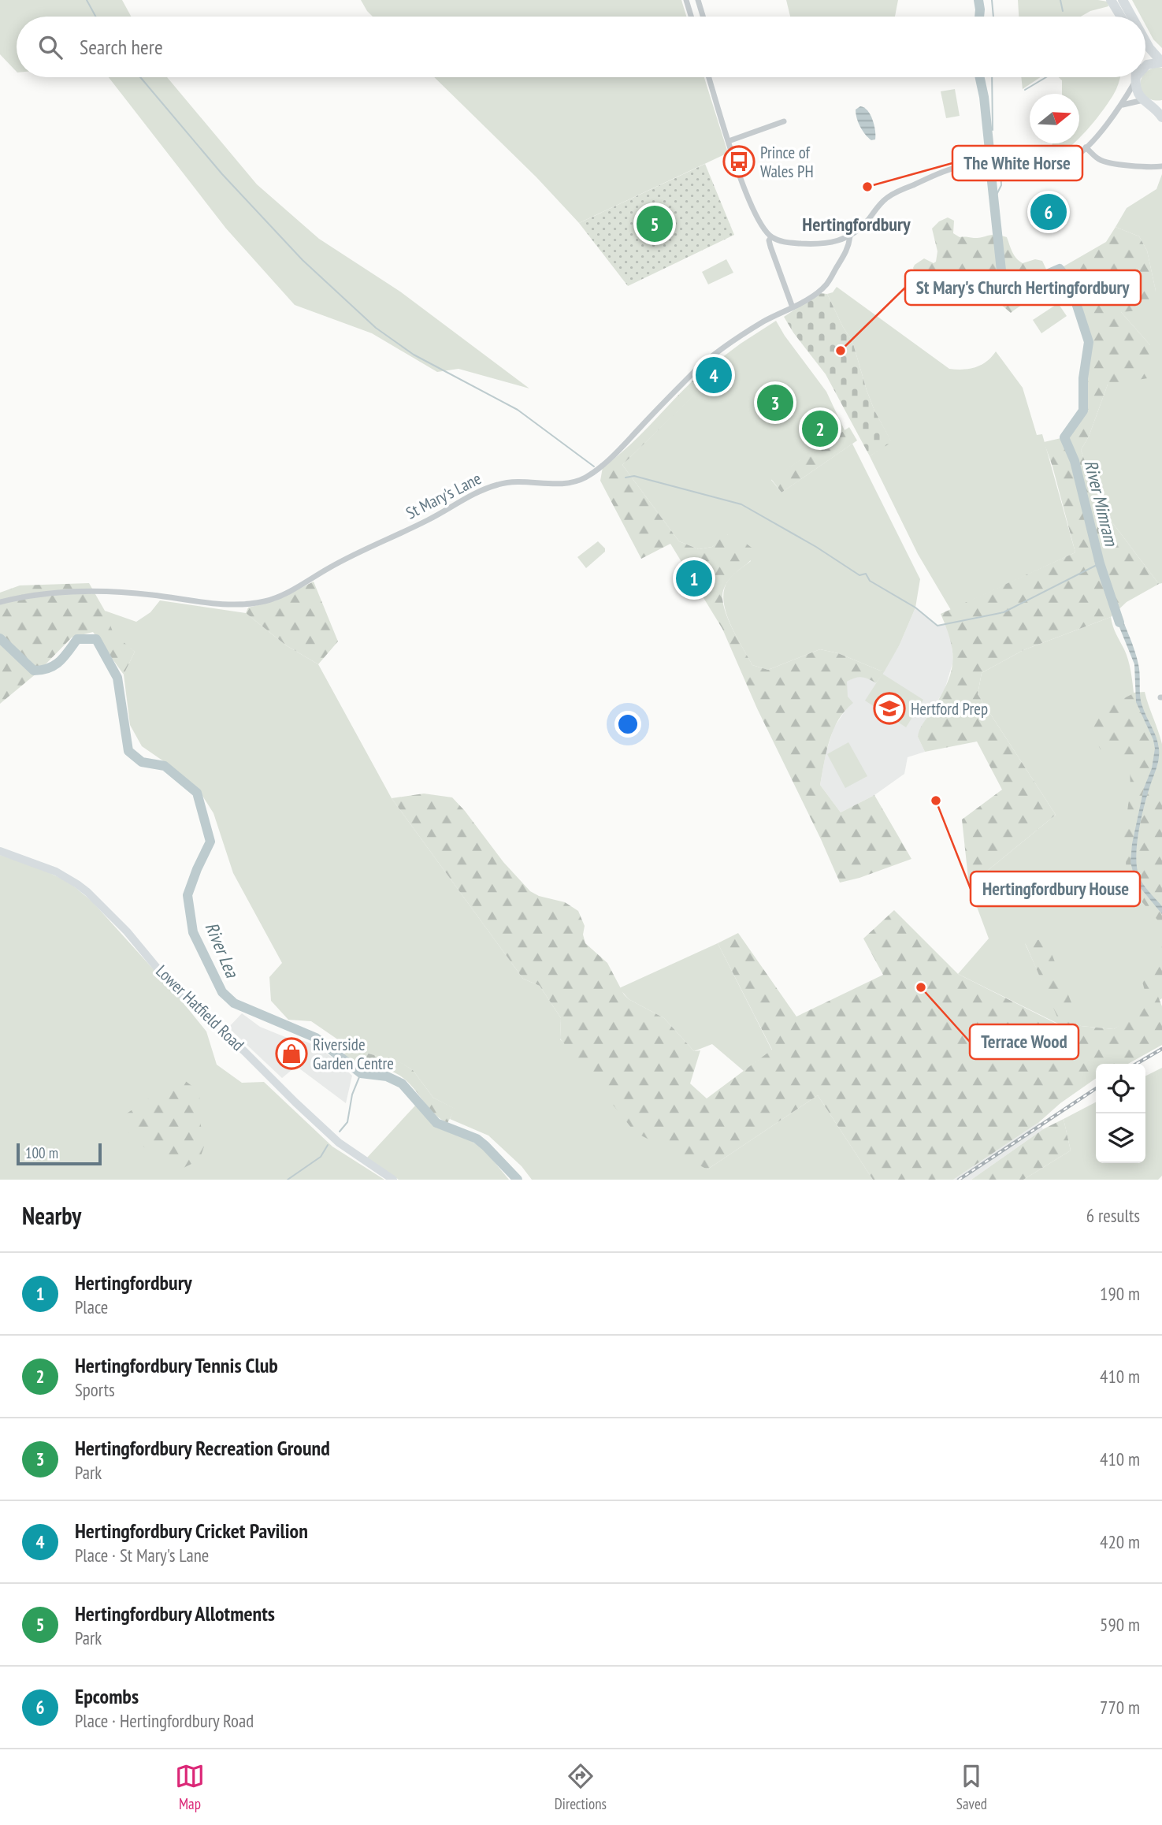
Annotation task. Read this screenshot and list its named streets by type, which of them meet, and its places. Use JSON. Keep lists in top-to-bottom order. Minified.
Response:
{"streets":{"main road":["Lower Hatfield Road"],"street":["St Mary's Lane"]},"districts":["Hertingfordbury"],"water":["River Mimram","River Lea"],"places":{"bus stop":["Prince of Wales PH"],"other":["The White Horse","St Mary's Church Hertingfordbury","Hertingfordbury House","Terrace Wood"],"school or university":["Hertford Prep"],"shop":["Riverside Garden Centre"]},"scale_bar":"100 m","north":"right","page":{"search":"Search here","pins":["6","5","4","3","2","1"],"scale":"100 m","heading":["Nearby","6 results"],"list":[{"mark":"1","name":"Hertingfordbury","note":"Place","value":"190 m"},{"mark":"2","name":"Hertingfordbury Tennis Club","note":"Sports","value":"410 m"},{"mark":"3","name":"Hertingfordbury Recreation Ground","note":"Park","value":"410 m"},{"mark":"4","name":"Hertingfordbury Cricket Pavilion","note":"Place · St Mary's Lane","value":"420 m"},{"mark":"5","name":"Hertingfordbury Allotments","note":"Park","value":"590 m"},{"mark":"6","name":"Epcombs","note":"Place · Hertingfordbury Road","value":"770 m"}],"nav":["Map","Directions","Saved"]}}
